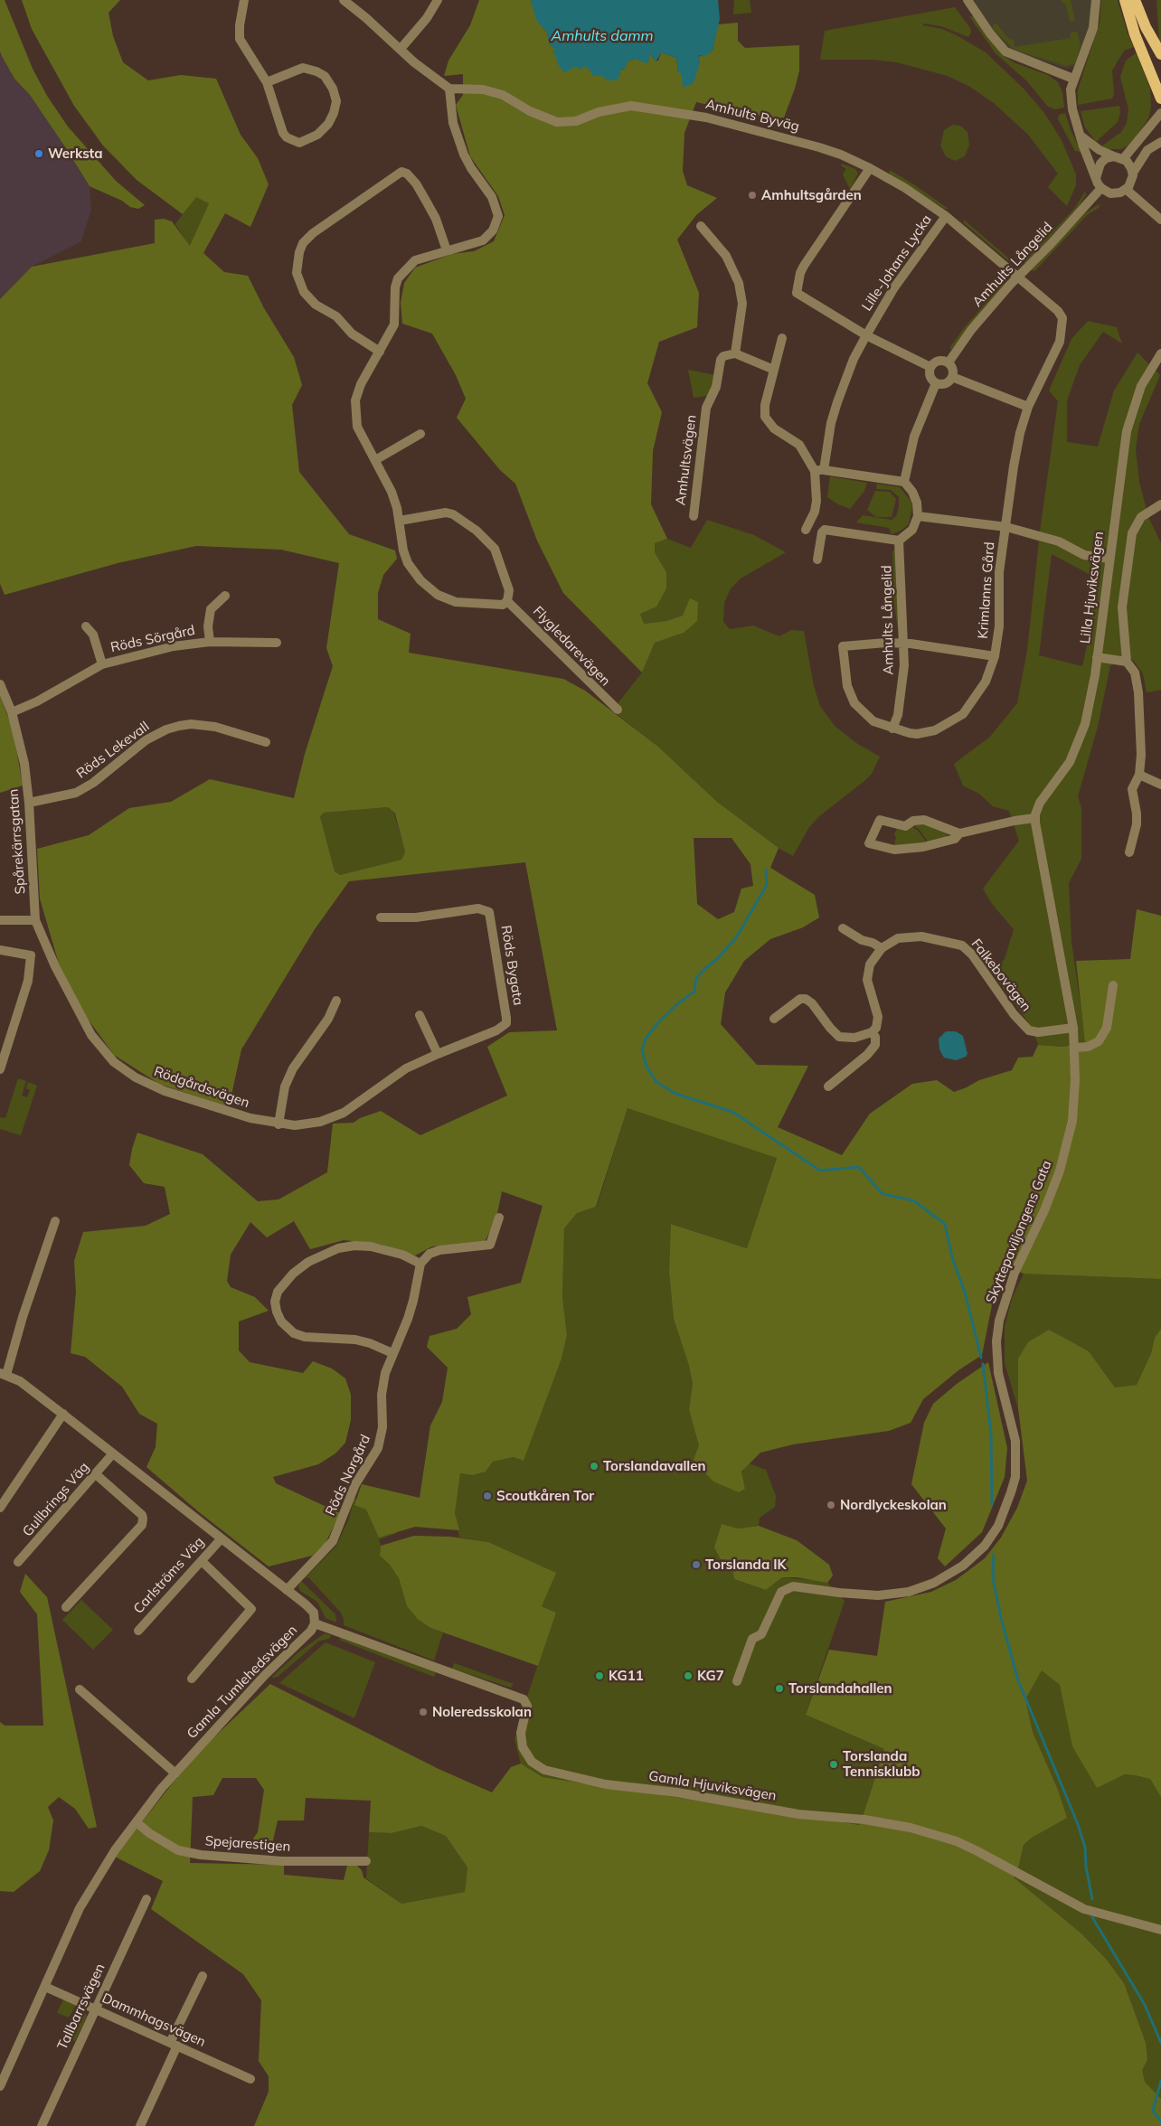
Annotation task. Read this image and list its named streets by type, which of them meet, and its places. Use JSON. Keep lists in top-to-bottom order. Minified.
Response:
{"streets":{"street":["Amhults Byväg","Lille-Johans Lycka","Amhults Långelid","Amhultsvägen","Lilla Hjuviksvägen","Krimlanns Gård","Röds Sörgård","Flygledarevägen","Röds Lekevall","Spårekärrsgatan","Röds Bygata","Falkebovägen","Rödgårdsvägen","Skyttepaviljongens Gata","Röds Norgård","Gullbrings Väg","Carlströms Väg","Gamla Tumlehedsvägen","Gamla Hjuviksvägen","Spejarestigen","Tallbarrsvägen","Dammhagsvägen"]},"crossings":[["Amhults Byväg","Lille-Johans Lycka"],["Amhults Byväg","Amhults Långelid"],["Amhults Byväg","Krimlanns Gård"],["Amhults Långelid","Krimlanns Gård"],["Lilla Hjuviksvägen","Skyttepaviljongens Gata"],["Röds Sörgård","Spårekärrsgatan"],["Röds Lekevall","Spårekärrsgatan"],["Spårekärrsgatan","Rödgårdsvägen"],["Röds Bygata","Rödgårdsvägen"],["Falkebovägen","Skyttepaviljongens Gata"],["Röds Norgård","Gamla Tumlehedsvägen"],["Gullbrings Väg","Gamla Tumlehedsvägen"],["Carlströms Väg","Gamla Tumlehedsvägen"],["Gamla Tumlehedsvägen","Gamla Hjuviksvägen"],["Gamla Tumlehedsvägen","Spejarestigen"],["Gamla Tumlehedsvägen","Dammhagsvägen"],["Tallbarrsvägen","Dammhagsvägen"]],"water":["Amhults damm"],"places":["Werksta","Amhultsgården","Torslandavallen","Scoutkåren Tor","Nordlyckeskolan","Torslanda IK","KG11","KG7","Torslandahallen","Noleredsskolan","Torslanda Tennisklubb"]}
